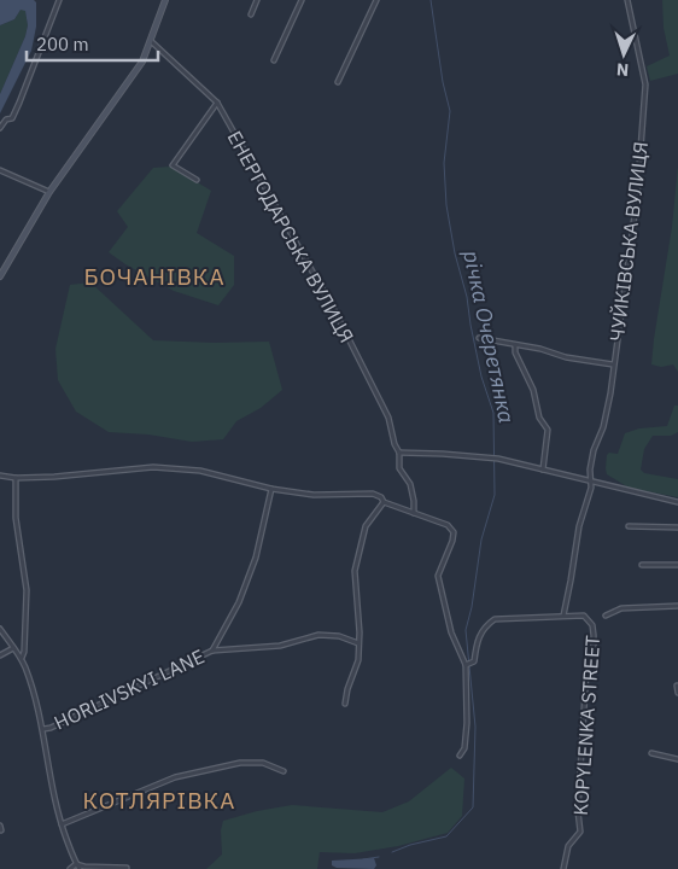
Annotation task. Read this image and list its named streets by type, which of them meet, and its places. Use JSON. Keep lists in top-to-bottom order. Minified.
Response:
{"streets":{"street":["ЕНЕРГОДАРСЬКА ВУЛИЦЯ","ЧУЙКІВСЬКА ВУЛИЦЯ","HORLIVSKYI LANE","KOPYLENKA STREET"]},"crossings":[["ЧУЙКІВСЬКА ВУЛИЦЯ","KOPYLENKA STREET"]],"districts":["БОЧАНІВКА","КОТЛЯРІВКА"],"water":["річка Очеретянка"],"scale_bar":"200 m","north":"bottom"}
